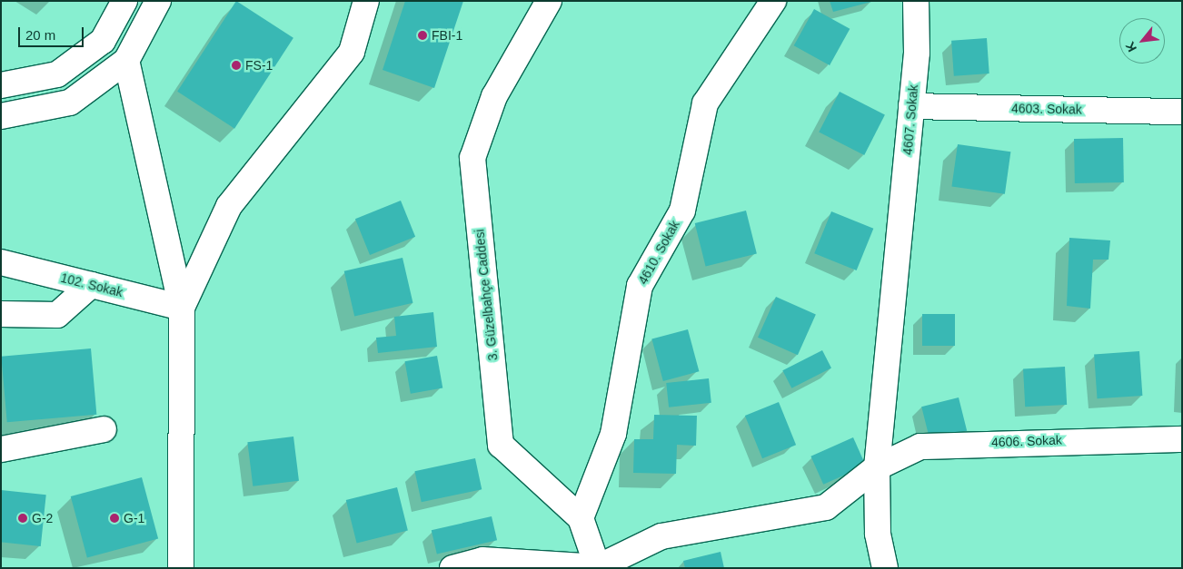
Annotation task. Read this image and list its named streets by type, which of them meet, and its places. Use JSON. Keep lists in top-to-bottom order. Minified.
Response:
{"streets":{"street":["4603. Sokak","4607. Sokak","4610. Sokak","102. Sokak","3. Güzelbahçe Caddesi","4606. Sokak"]},"crossings":[["4603. Sokak","4607. Sokak"],["4607. Sokak","4606. Sokak"],["4610. Sokak","3. Güzelbahçe Caddesi"],["3. Güzelbahçe Caddesi","4606. Sokak"]],"places":["FBI-1","FS-1","G-2","G-1"],"scale_bar":"20 m","north":"bottom left"}
